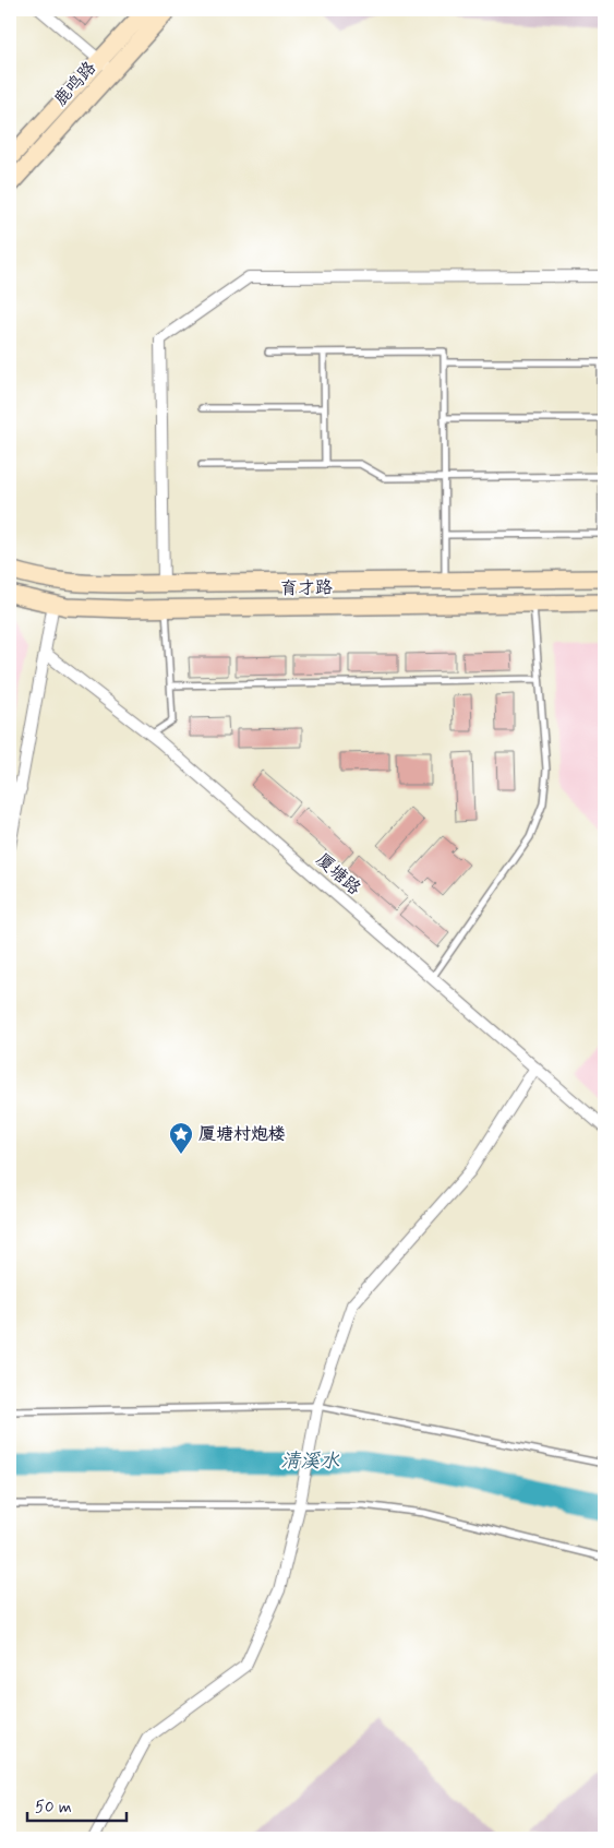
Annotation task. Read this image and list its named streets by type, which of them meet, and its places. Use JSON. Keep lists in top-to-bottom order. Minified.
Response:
{"streets":{"main road":["鹿鸣路","育才路"],"street":["厦塘路"]},"water":["清溪水"],"places":{"place":["厦塘村炮楼"]},"scale_bar":"50 m"}
